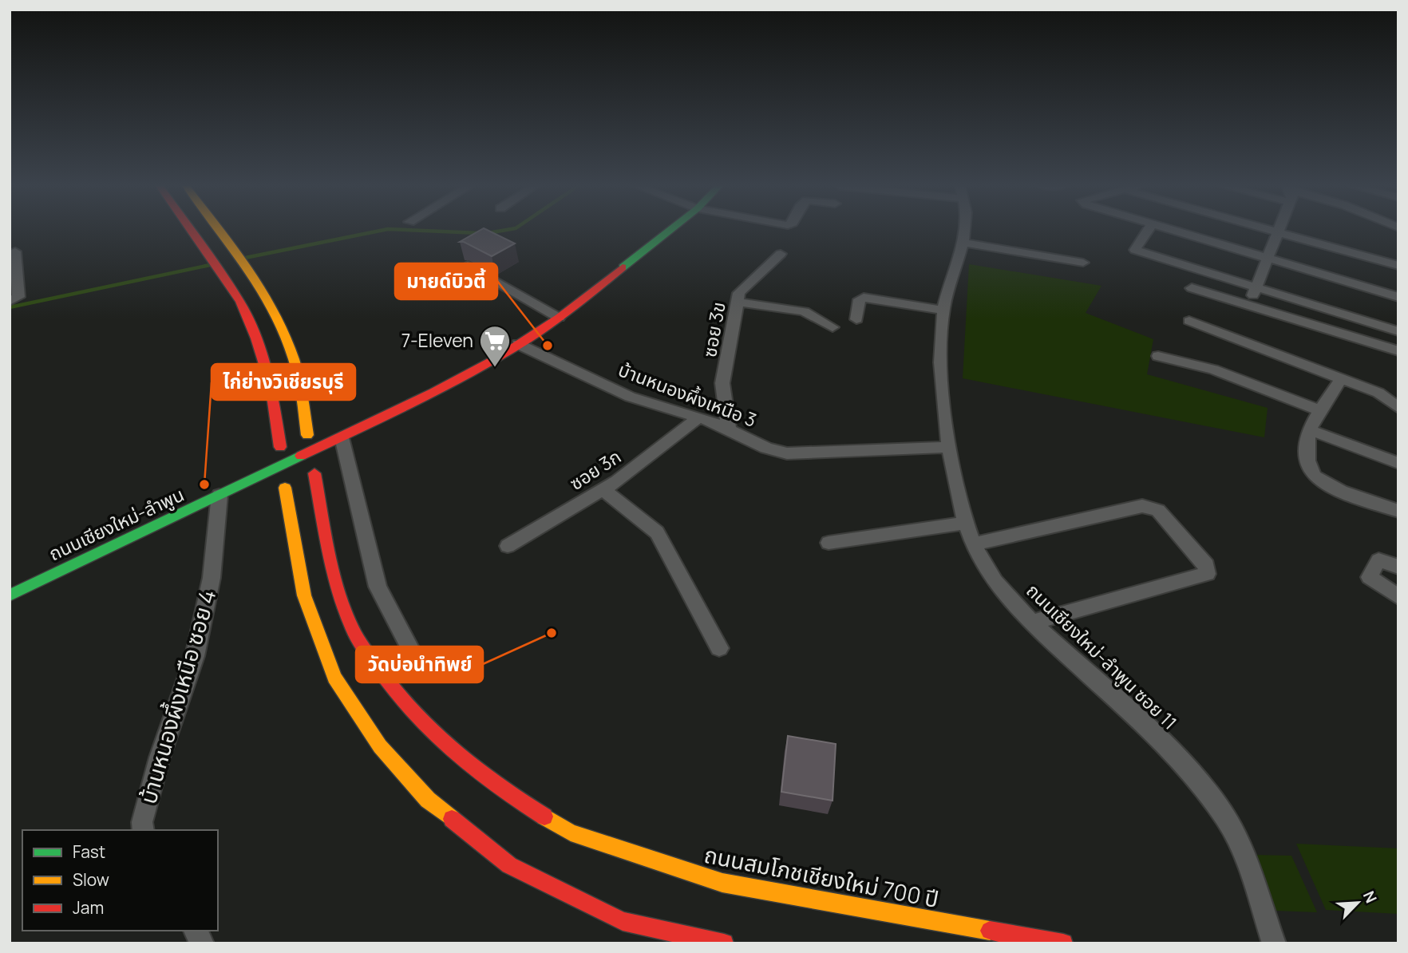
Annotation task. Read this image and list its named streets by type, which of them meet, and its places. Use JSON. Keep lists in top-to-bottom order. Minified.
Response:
{"streets":{"main road":["ถนนเชียงใหม่-ลำพูน","ถนนสมโภชเชียงใหม่ 700 ปี"],"street":["ซอย 3ข","บ้านหนองผึ้งเหนือ 3","ซอย 3ก","ถนนเชียงใหม่-ลำพูน ซอย 11","บ้านหนองผึ้งเหนือ ซอย 4"]},"crossings":[["ซอย 3ข","บ้านหนองผึ้งเหนือ 3"],["บ้านหนองผึ้งเหนือ 3","ซอย 3ก"],["บ้านหนองผึ้งเหนือ 3","ถนนเชียงใหม่-ลำพูน"],["บ้านหนองผึ้งเหนือ 3","ถนนเชียงใหม่-ลำพูน ซอย 11"],["ถนนเชียงใหม่-ลำพูน","บ้านหนองผึ้งเหนือ ซอย 4"]],"places":{"other":["มายด์บิวตี้","ไก่ย่างวิเชียรบุรี","วัดบ่อนำทิพย์"],"supermarket":["7-Eleven"]},"legend":["Fast","Slow","Jam"],"north":"top right"}
